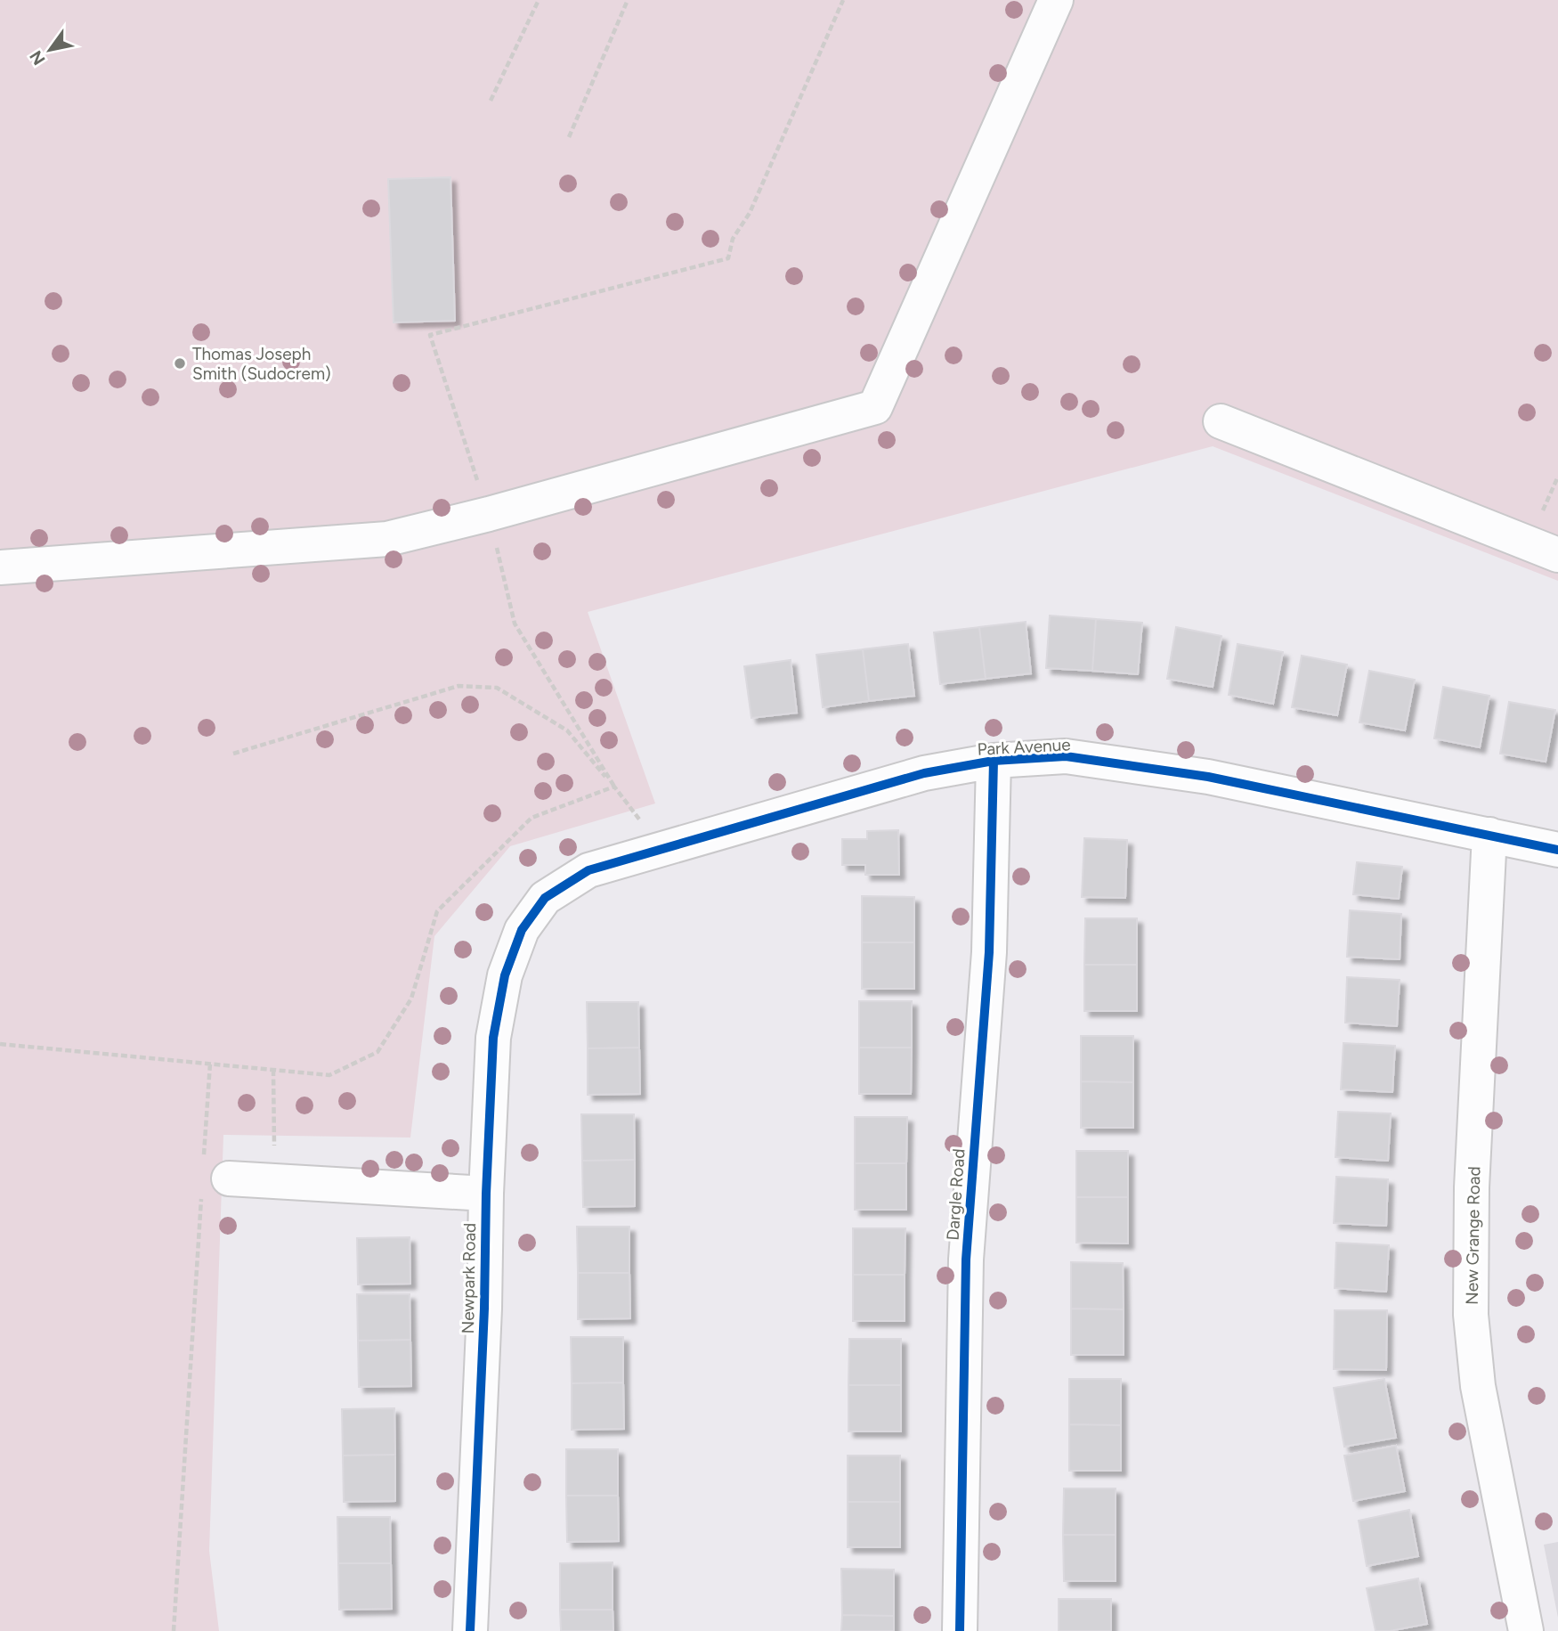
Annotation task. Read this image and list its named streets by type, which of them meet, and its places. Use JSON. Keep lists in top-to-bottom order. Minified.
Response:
{"streets":{"street":["Park Avenue","Dargle Road","New Grange Road","Newpark Road"]},"crossings":[["Park Avenue","Dargle Road"],["Park Avenue","New Grange Road"],["Park Avenue","Newpark Road"]],"places":["Thomas Joseph Smith (Sudocrem)"],"north":"bottom left"}
